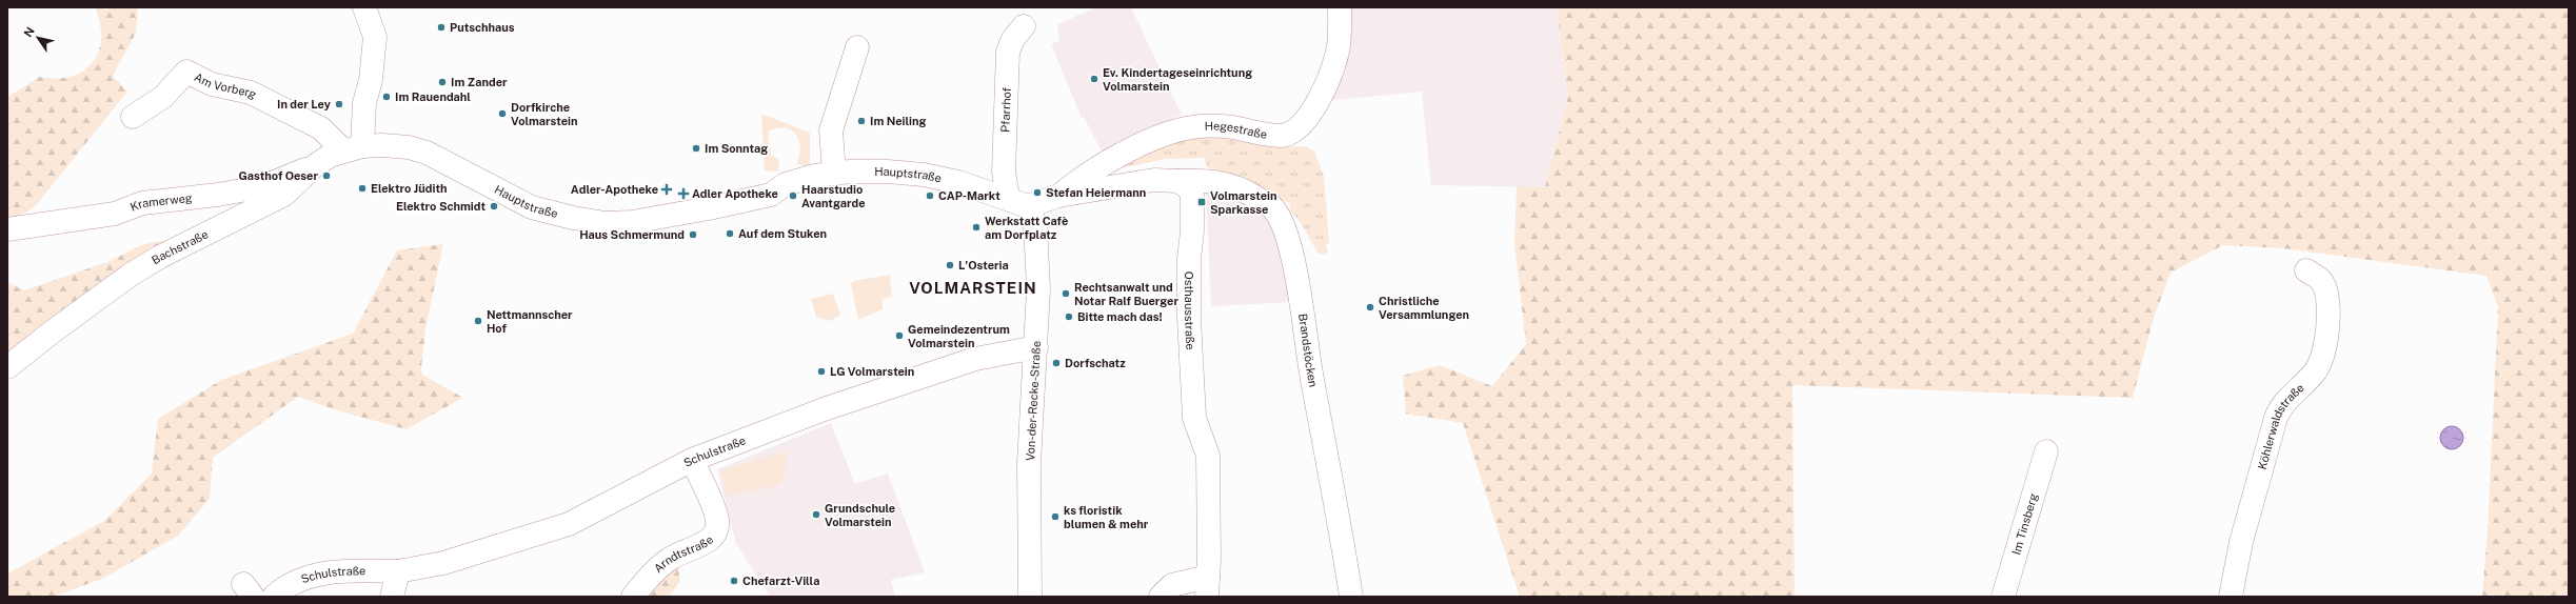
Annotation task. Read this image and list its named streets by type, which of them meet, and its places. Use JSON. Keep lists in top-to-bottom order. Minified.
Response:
{"streets":{"street":["Am Vorberg","Pfarrhof","Hegestraße","Hauptstraße","Kramerweg","Bachstraße","Osthausstraße","Brandstöcken","Von-der-Recke-Straße","Köhlerwaldstraße","Schulstraße","Im Tinsberg","Arndtstraße"]},"crossings":[["Am Vorberg","Hauptstraße"],["Am Vorberg","Bachstraße"],["Pfarrhof","Hauptstraße"],["Hauptstraße","Bachstraße"],["Hauptstraße","Von-der-Recke-Straße"],["Kramerweg","Bachstraße"],["Osthausstraße","Brandstöcken"],["Von-der-Recke-Straße","Schulstraße"],["Schulstraße","Arndtstraße"]],"districts":["VOLMARSTEIN"],"places":{"other":["Putschhaus","Ev. Kindertageseinrichtung Volmarstein","Im Zander","Im Rauendahl","In der Ley","Dorfkirche Volmarstein","Im Neiling","Im Sonntag","Gasthof Oeser","Elektro Jüdith","Stefan Heiermann","Haarstudio Avantgarde","CAP-Markt","Elektro Schmidt","Werkstatt Cafè am Dorfplatz","Auf dem Stuken","Haus Schmermund","L'Osteria","Rechtsanwalt und Notar Ralf Buerger","Christliche Versammlungen","Bitte mach das!","Nettmannscher Hof","Gemeindezentrum Volmarstein","Dorfschatz","LG Volmarstein","Grundschule Volmarstein","ks floristik blumen & mehr","Chefarzt-Villa"],"health":["Adler-Apotheke","Adler Apotheke"],"transit":["Volmarstein Sparkasse"]},"north":"top left"}
